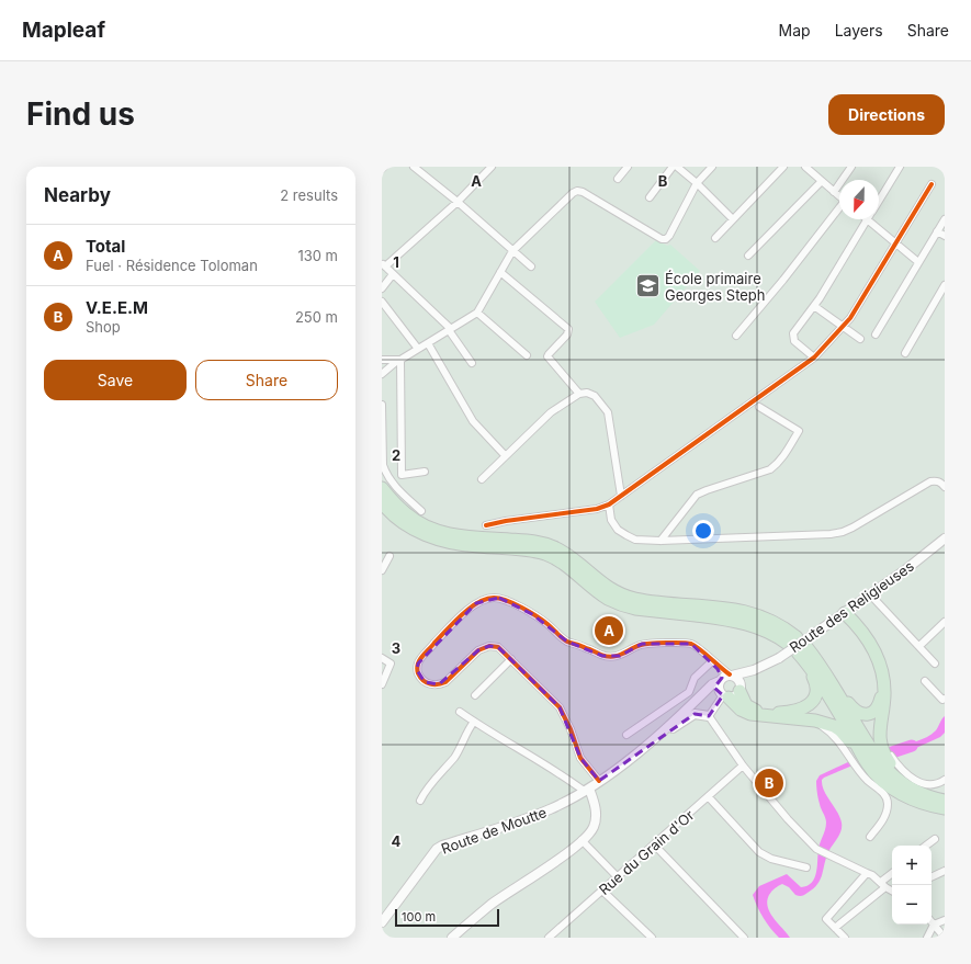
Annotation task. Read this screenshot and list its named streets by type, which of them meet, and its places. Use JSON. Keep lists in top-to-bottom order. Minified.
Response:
{"streets":{"main road":["Route des Religieuses","Route de Moutte"],"street":["Rue du Grain d'Or"]},"crossings":[["Route des Religieuses","Route de Moutte"]],"places":{"school or university":["École primaire Georges Steph"]},"scale_bar":"100 m","north":"bottom","page":{"header":"Mapleaf","nav":["Map","Layers","Share"],"buttons":["Directions",["Save","Share"]],"title":"Find us","heading":["Nearby","2 results"],"list":[{"mark":"A","name":"Total","note":"Fuel · Résidence Toloman","value":"130 m"},{"mark":"B","name":"V.E.E.M","note":"Shop","value":"250 m"}],"pins":["A","B"],"map_buttons":["+","−"],"scale":"100 m"},"grid":{"columns":["A","B"],"rows":["1","2","3","4"]}}
